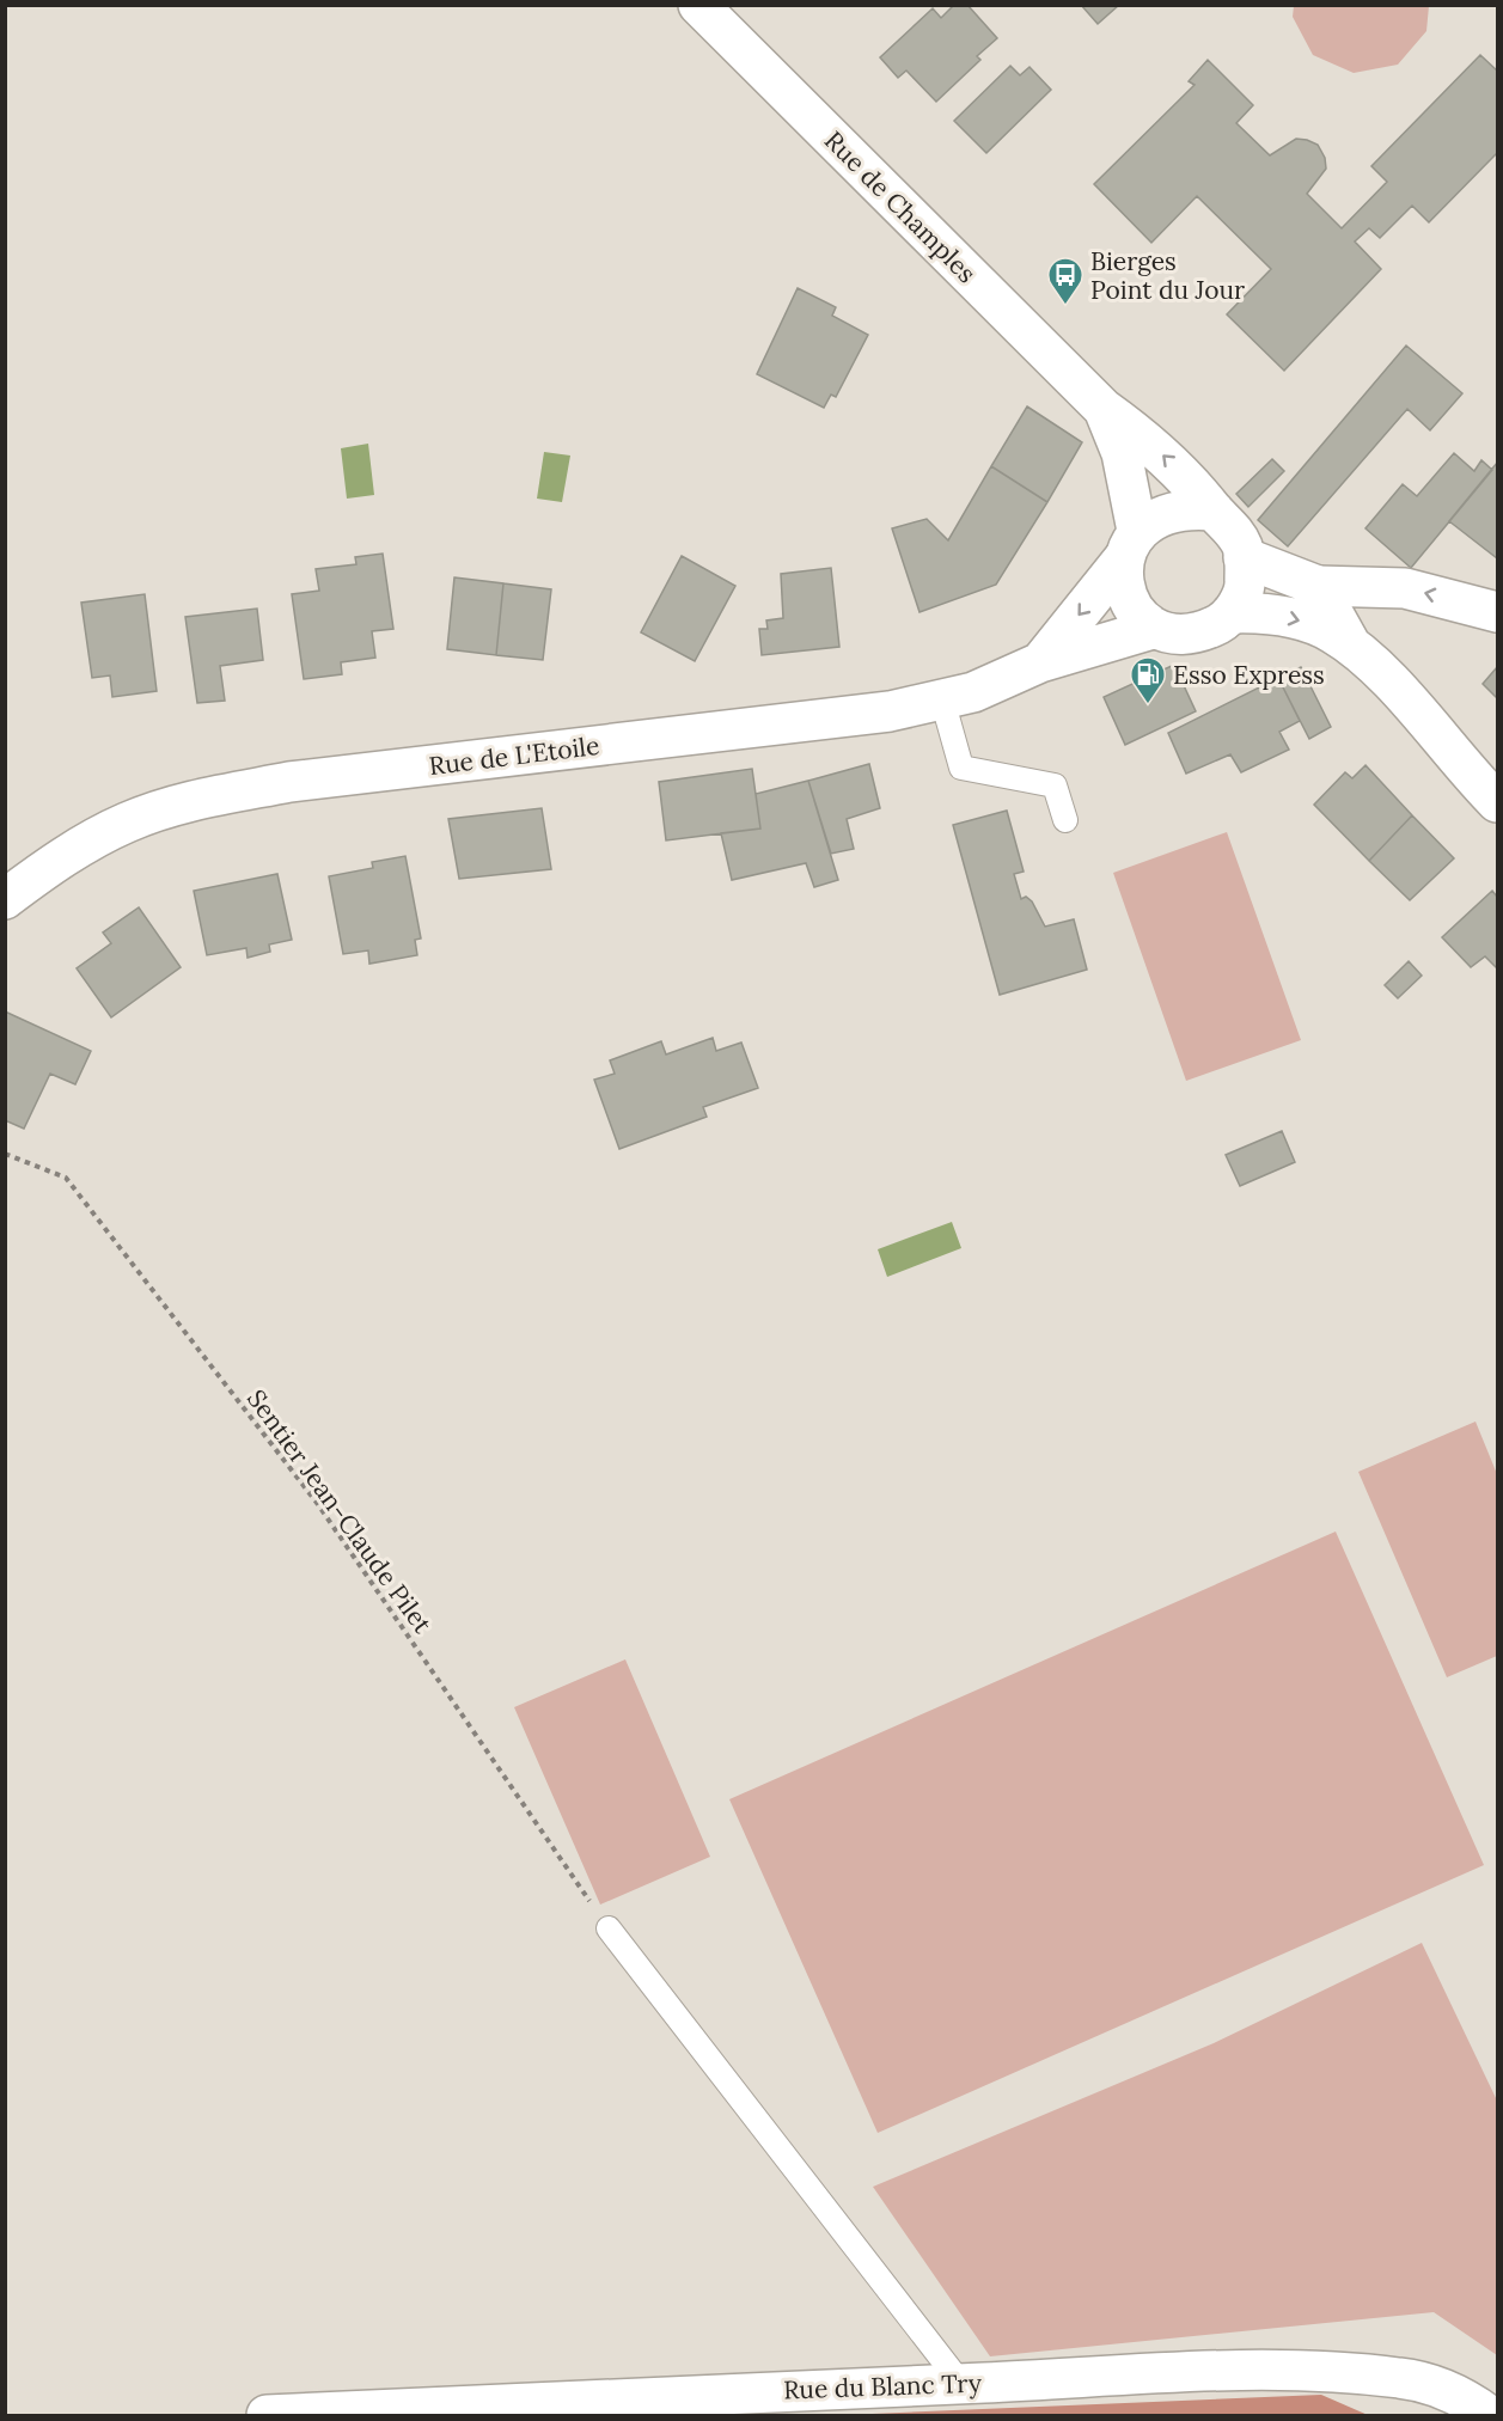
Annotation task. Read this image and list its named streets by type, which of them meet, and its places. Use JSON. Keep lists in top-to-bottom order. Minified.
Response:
{"streets":{"street":["Rue de Champles","Rue de L'Etoile","Rue du Blanc Try"],"path":["Sentier Jean-Claude Pilet"]},"crossings":[["Rue de Champles","Rue de L'Etoile"]],"places":{"bus stop":["Bierges Point du Jour"],"fuel station":["Esso Express"]}}
